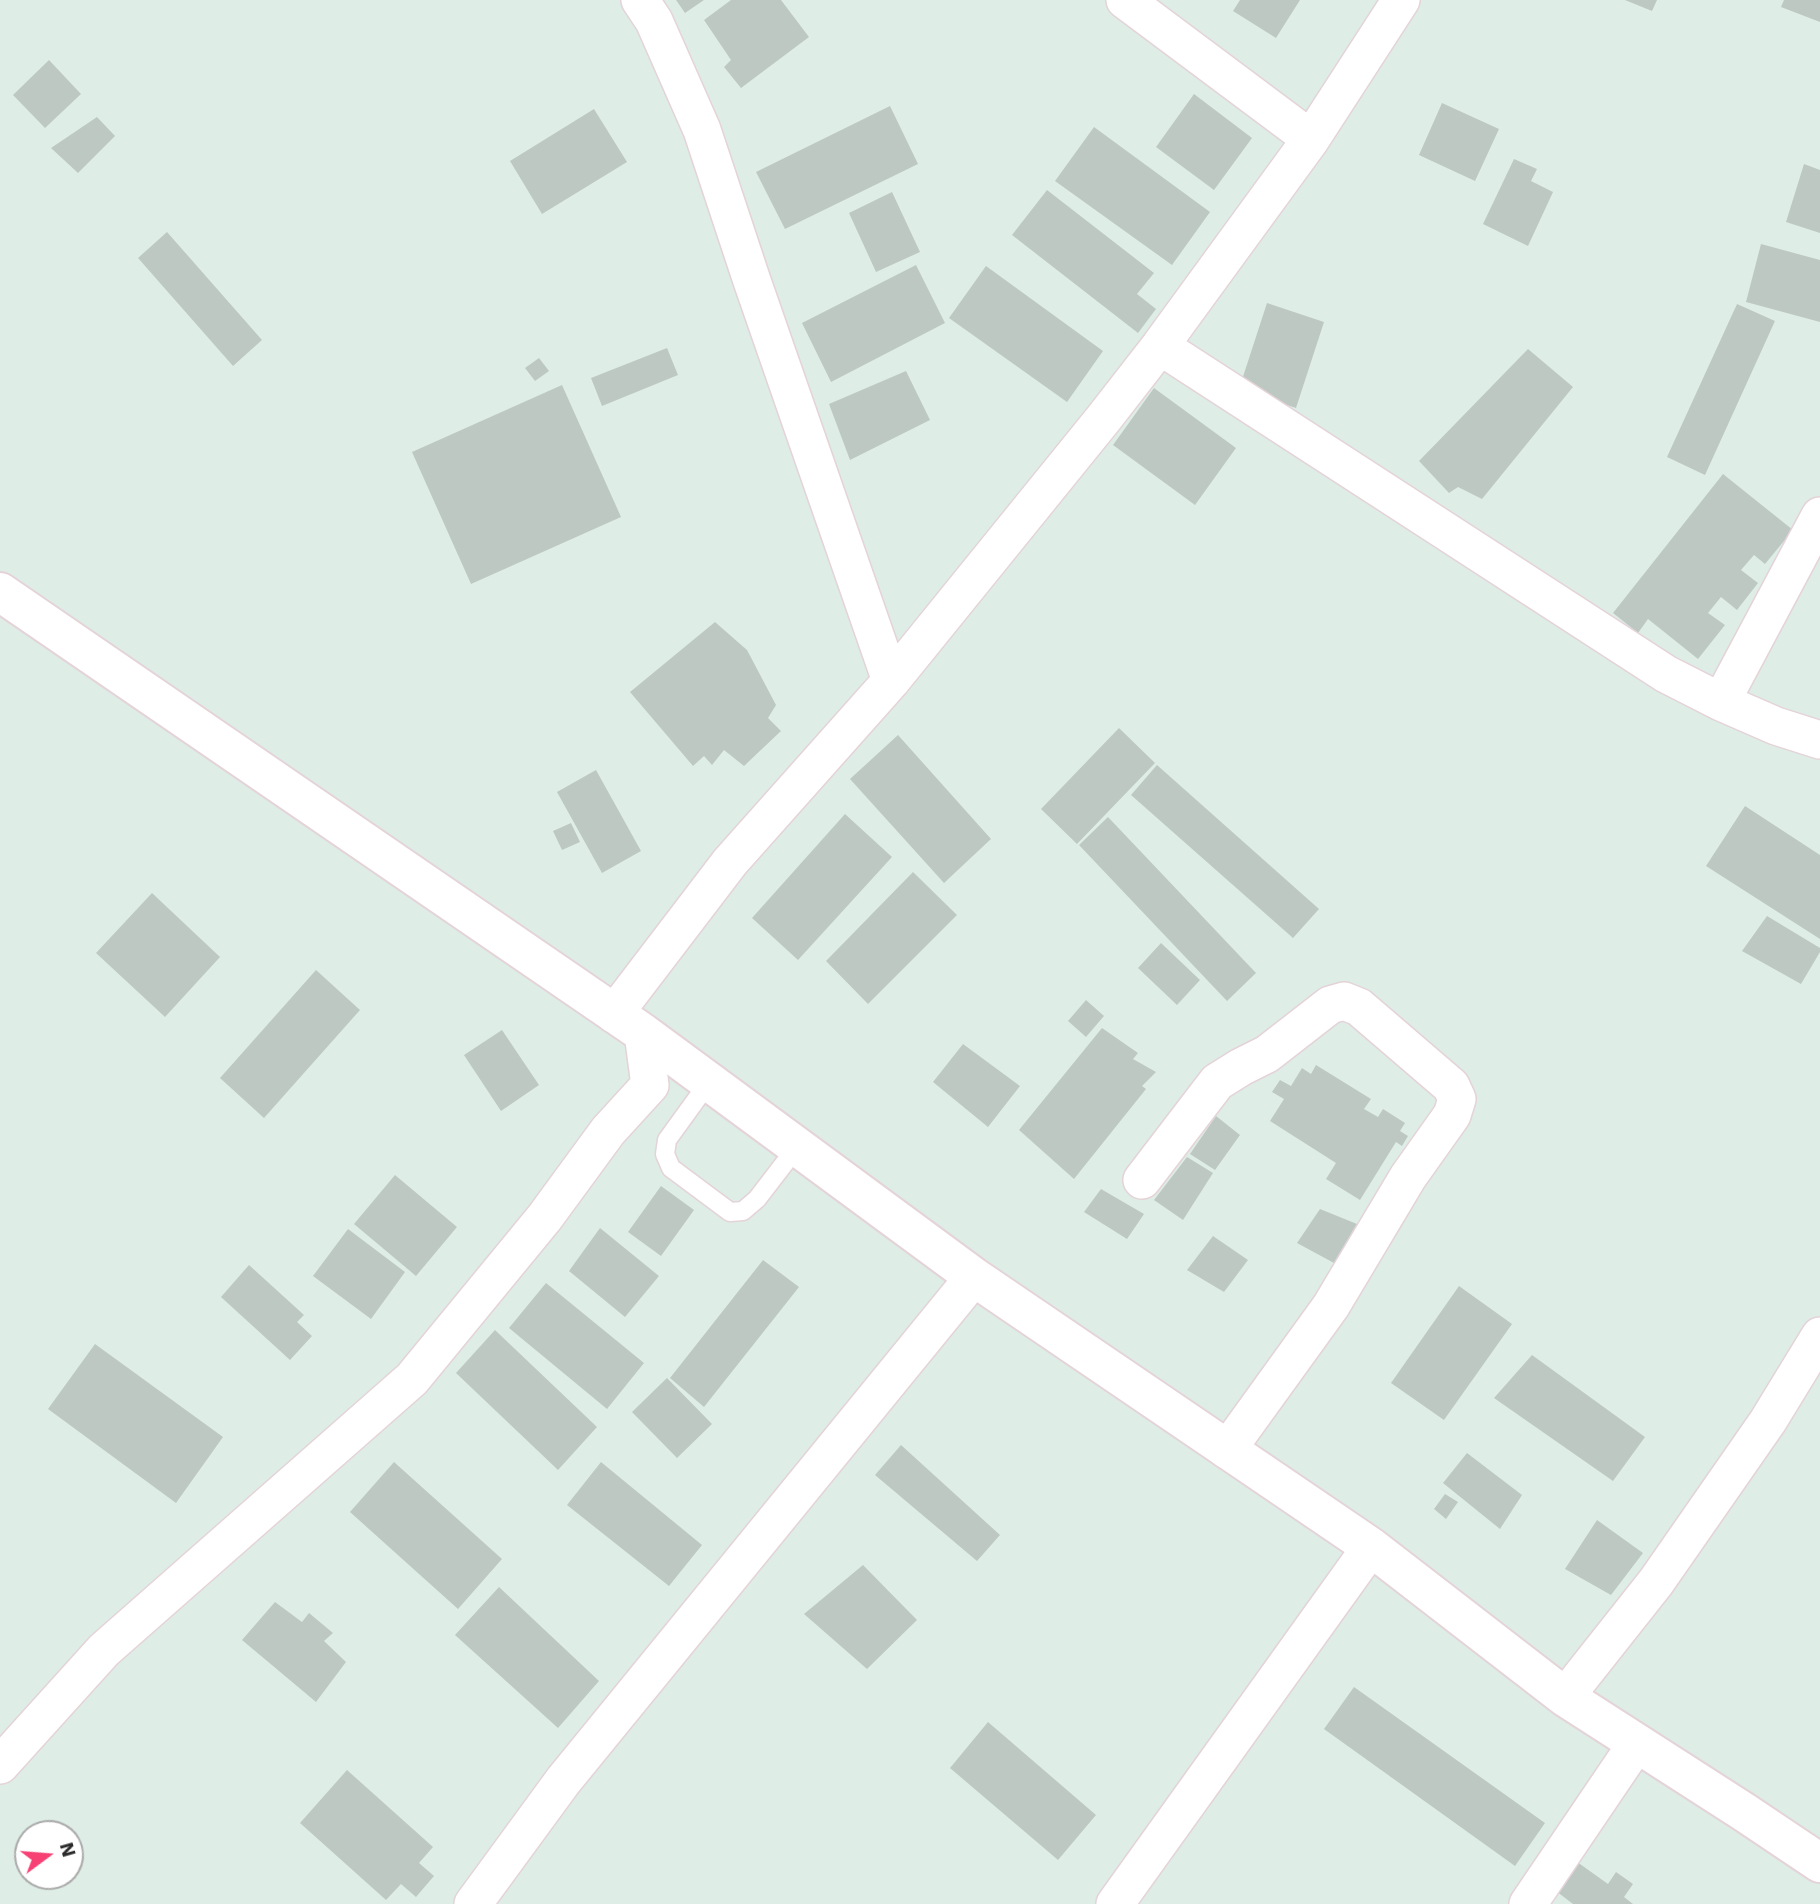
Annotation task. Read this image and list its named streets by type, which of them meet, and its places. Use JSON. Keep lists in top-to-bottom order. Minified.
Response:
{"north":"right"}
